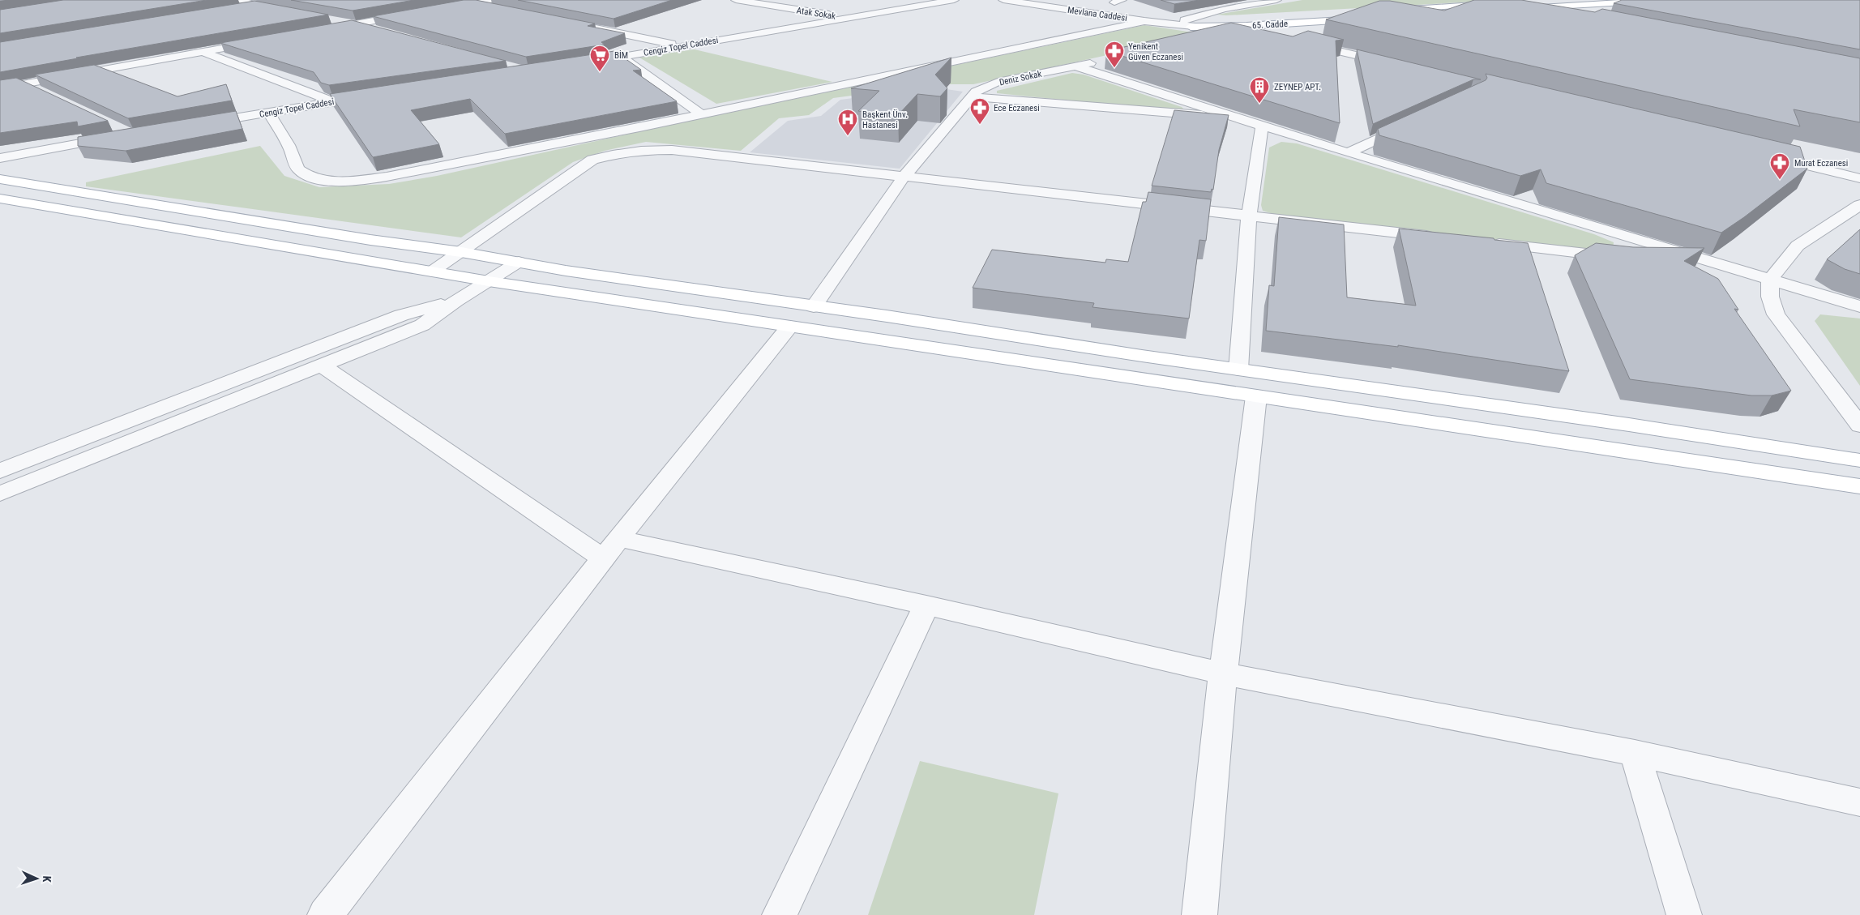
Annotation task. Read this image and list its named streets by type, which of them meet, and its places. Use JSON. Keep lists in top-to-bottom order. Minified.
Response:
{"streets":{"main road":["65. Cadde"],"street":["Atak Sokak","Mevlana Caddesi","Cengiz Topel Caddesi","Deniz Sokak"]},"crossings":[["Atak Sokak","Cengiz Topel Caddesi"],["Mevlana Caddesi","65. Cadde"]],"places":{"pharmacy":["Yenikent Güven Eczanesi","Ece Eczanesi","Murat Eczanesi"],"supermarket":["BİM"],"building":["ZEYNEP APT."],"hospital":["Başkent Ünv. Hastanesi"]},"north":"right"}
